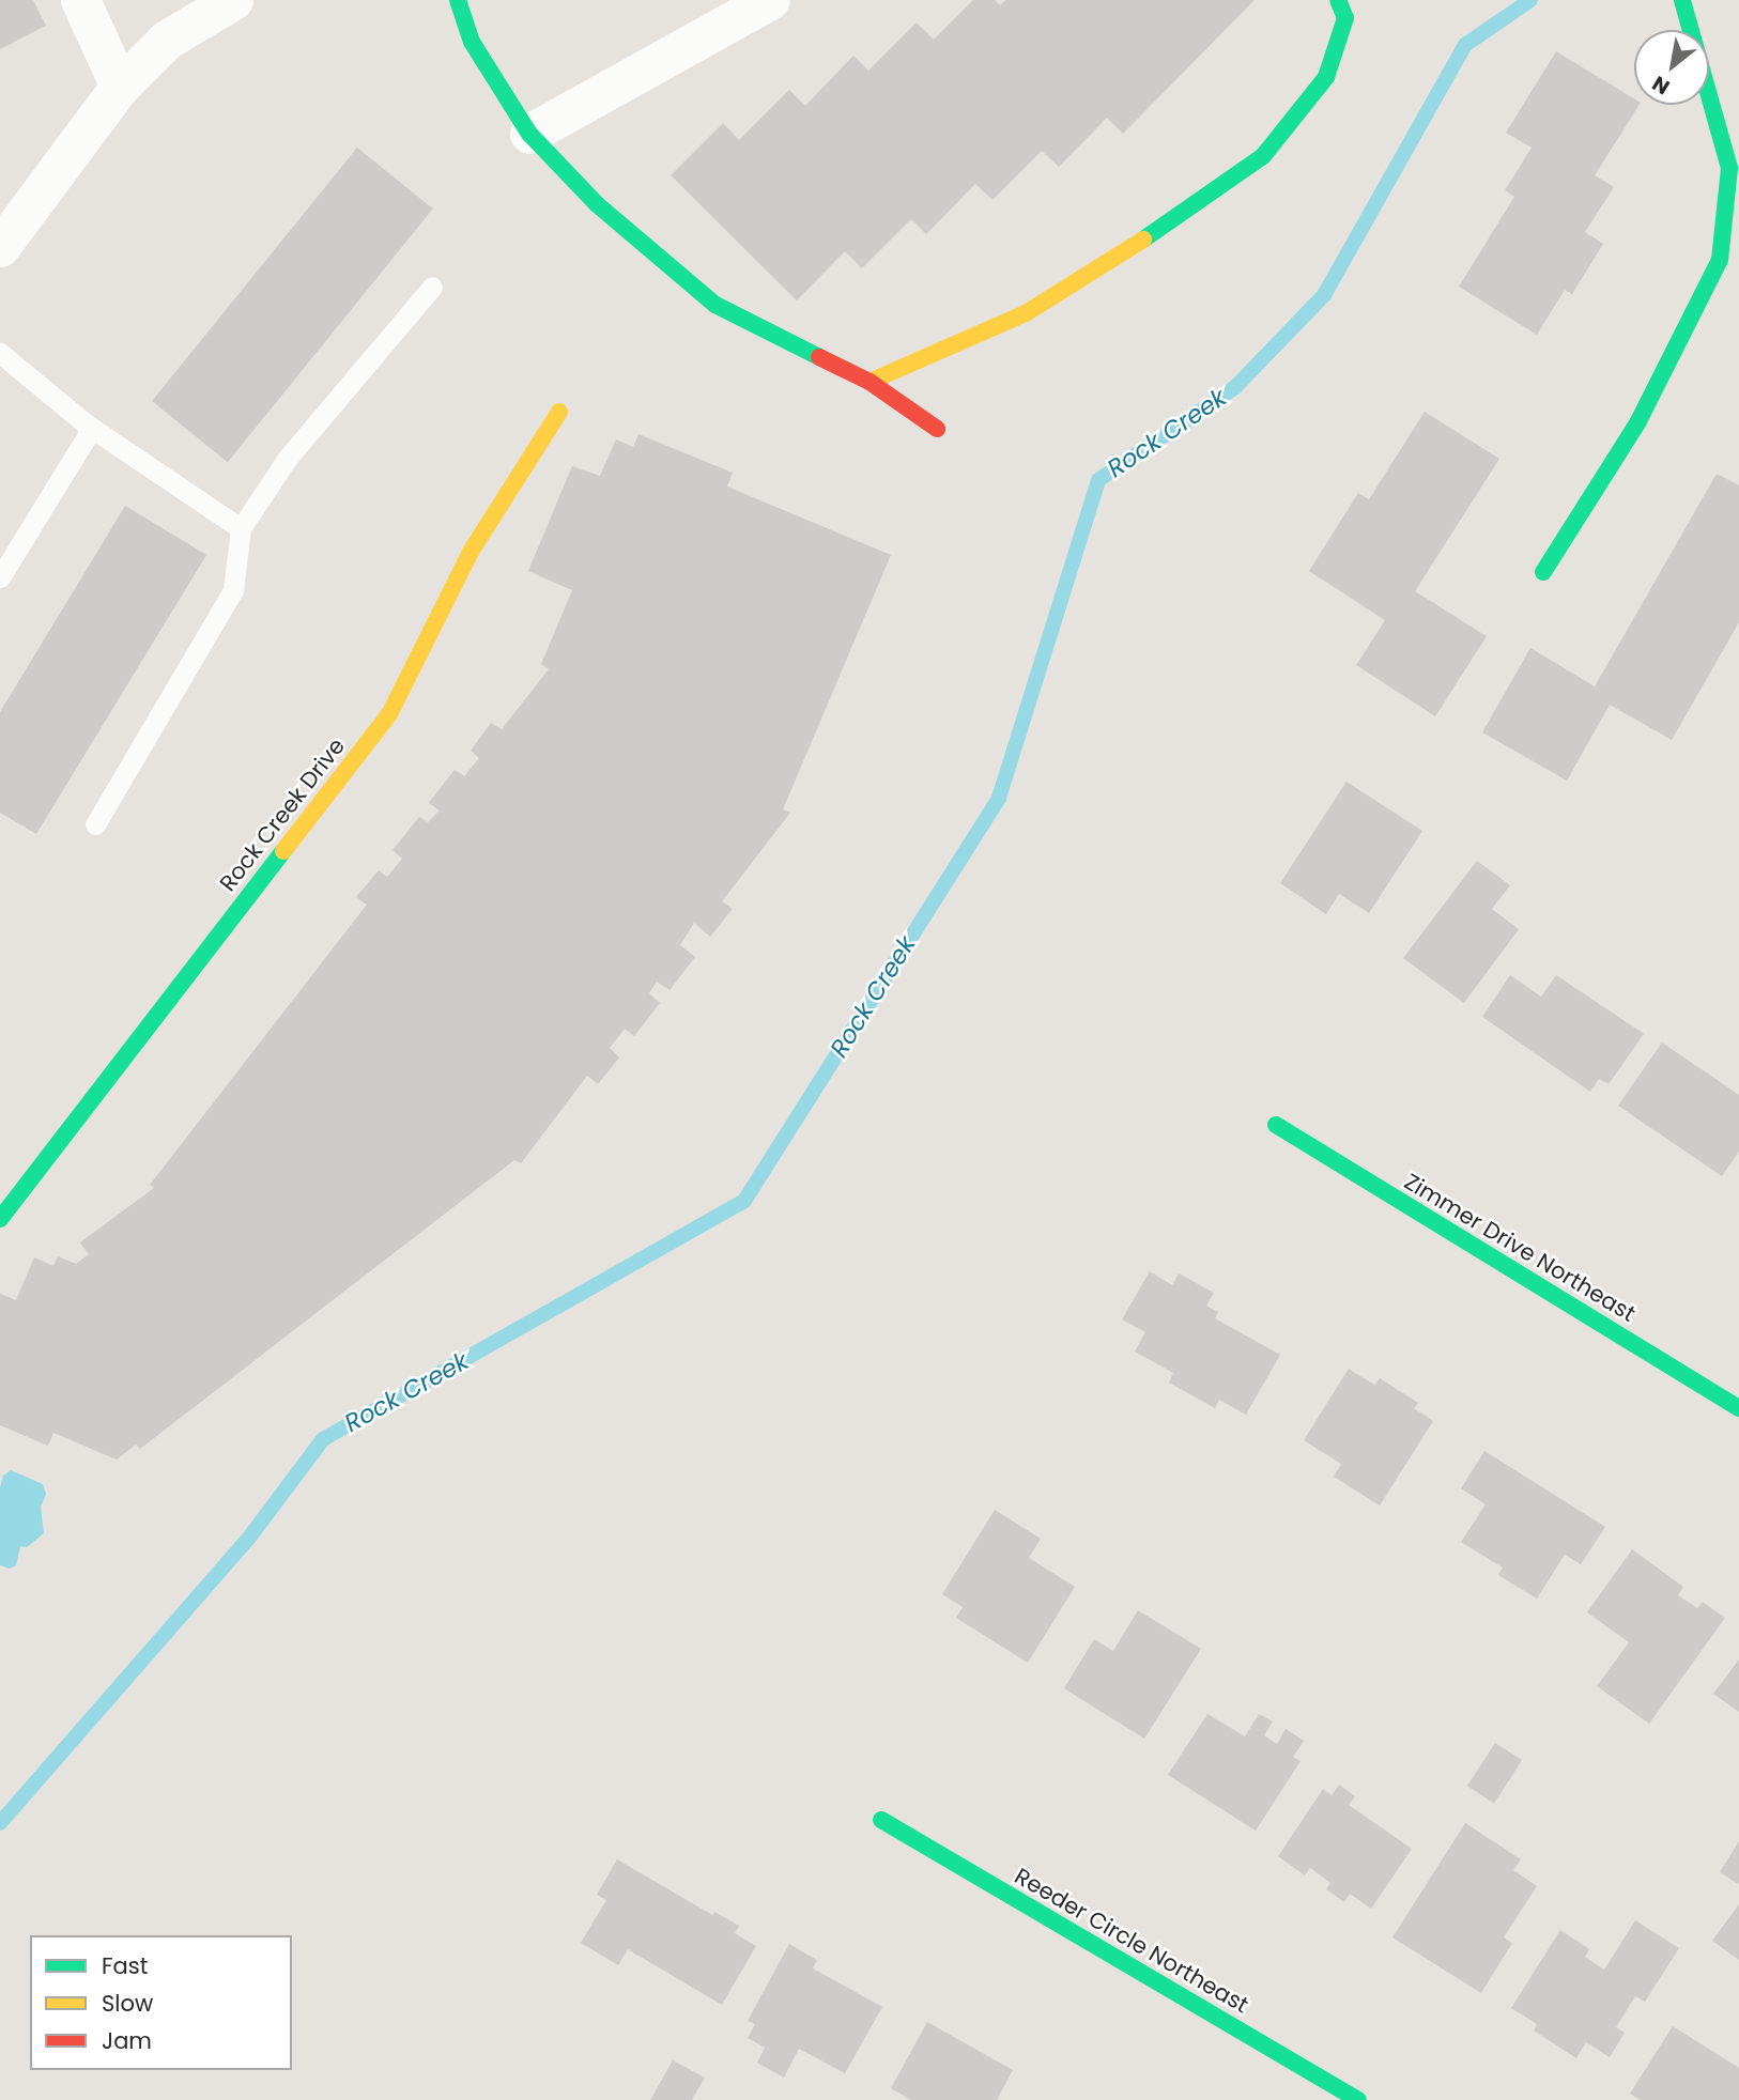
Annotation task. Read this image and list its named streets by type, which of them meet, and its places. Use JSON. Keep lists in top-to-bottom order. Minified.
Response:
{"streets":{"street":["Rock Creek Drive","Zimmer Drive Northeast","Reeder Circle Northeast"]},"water":["Rock Creek"],"legend":["Fast","Slow","Jam"],"north":"bottom left"}
